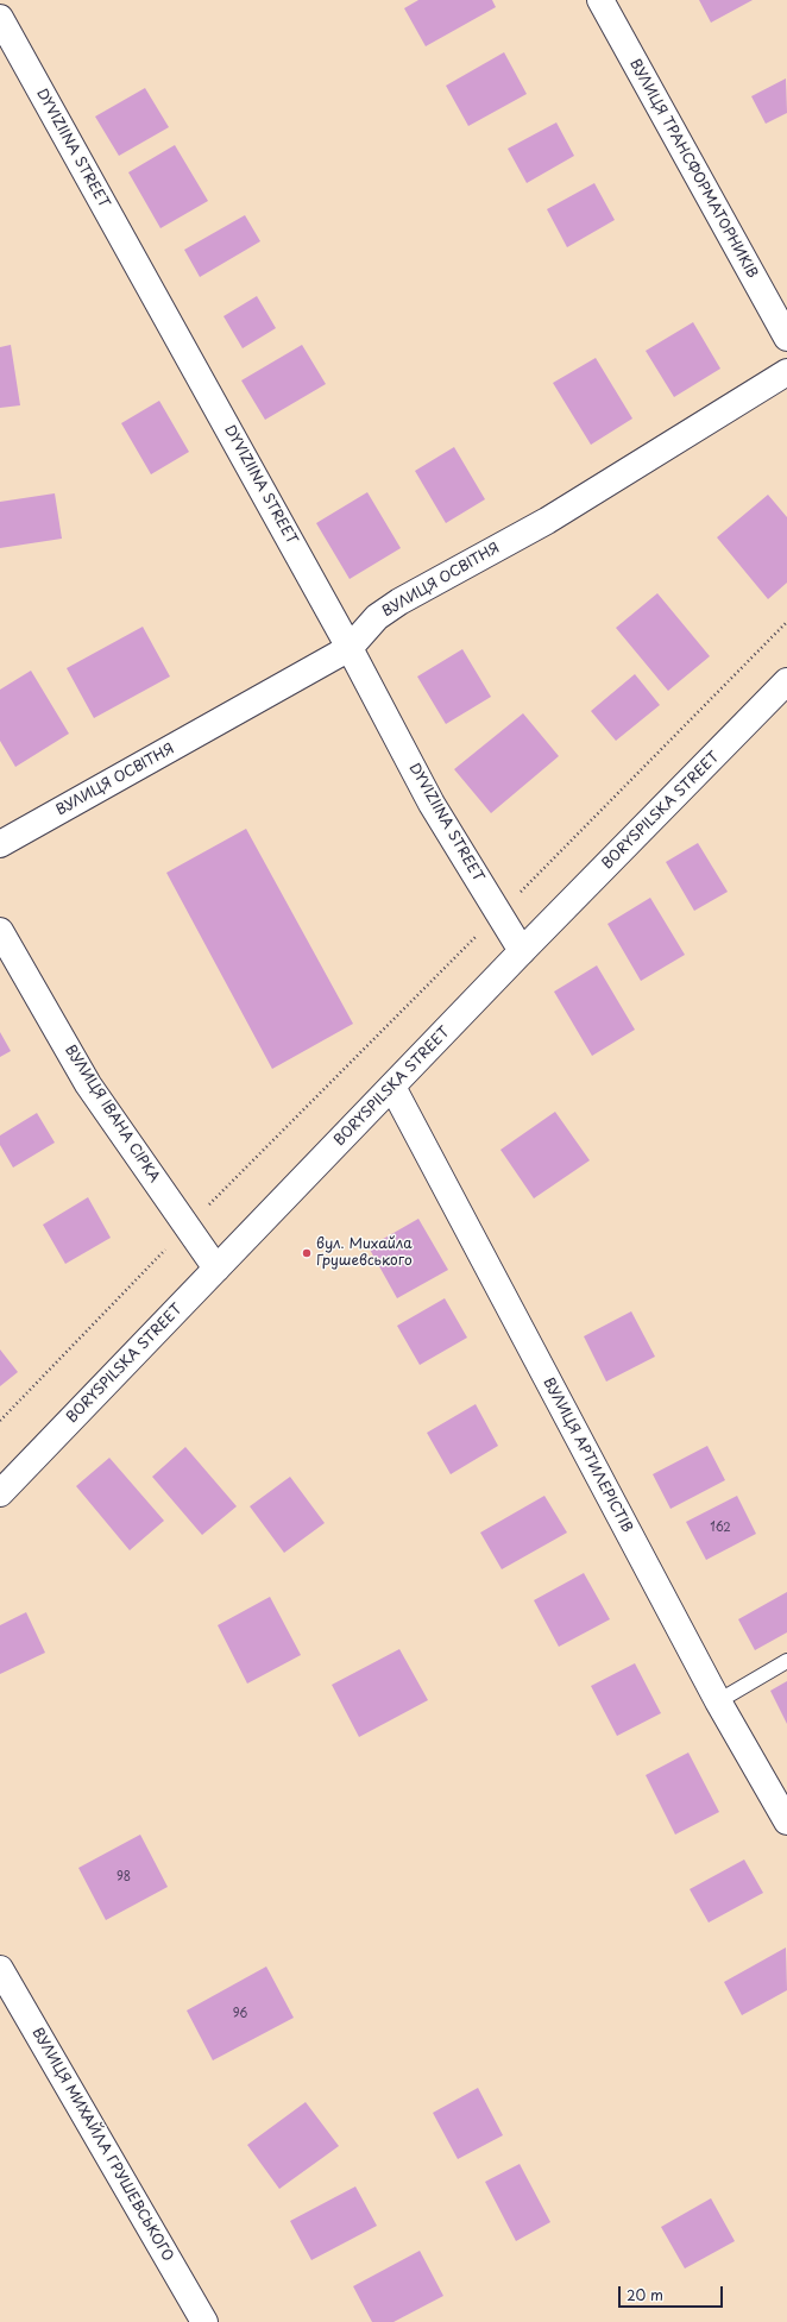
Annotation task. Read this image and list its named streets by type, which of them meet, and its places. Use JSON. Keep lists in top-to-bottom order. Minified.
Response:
{"streets":{"street":["DYVIZIINA STREET","ВУЛИЦЯ ТРАНСФОРМАТОРНИКІВ","ВУЛИЦЯ ОСВІТНЯ","BORYSPILSKA STREET","ВУЛИЦЯ ІВАНА СІРКА","ВУЛИЦЯ АРТИЛЕРІСТІВ","ВУЛИЦЯ МИХАЙЛА ГРУШЕВСЬКОГО"]},"crossings":[["DYVIZIINA STREET","ВУЛИЦЯ ОСВІТНЯ"],["DYVIZIINA STREET","BORYSPILSKA STREET"],["BORYSPILSKA STREET","ВУЛИЦЯ ІВАНА СІРКА"],["BORYSPILSKA STREET","ВУЛИЦЯ АРТИЛЕРІСТІВ"]],"places":["вул. Михайла Грушевського"],"house_numbers":["162","98","96"],"scale_bar":"20 m"}
